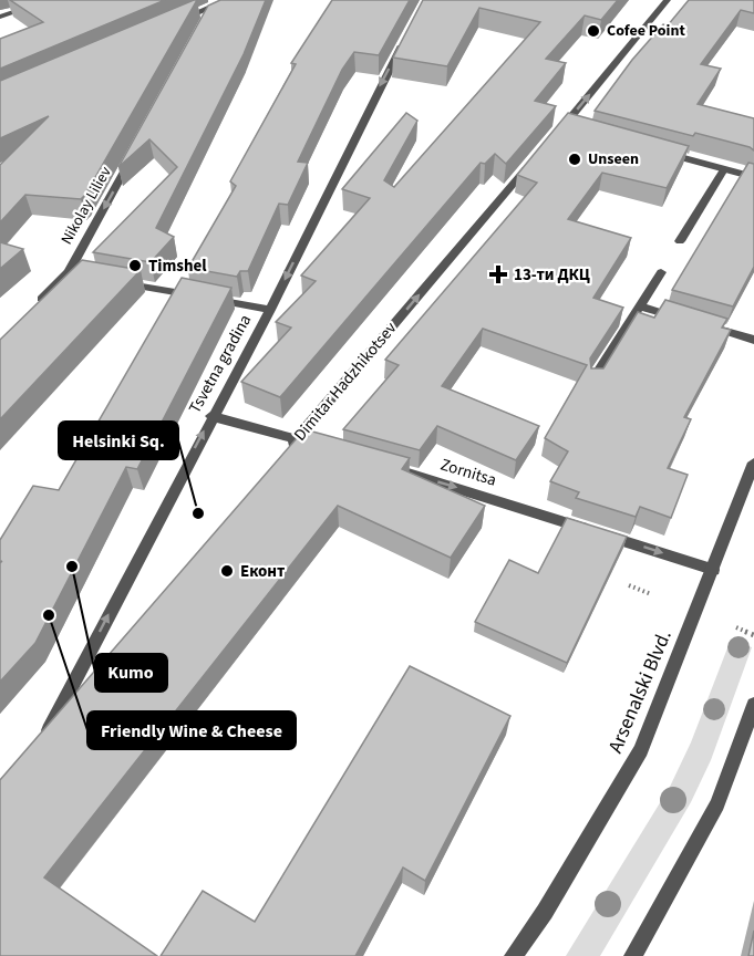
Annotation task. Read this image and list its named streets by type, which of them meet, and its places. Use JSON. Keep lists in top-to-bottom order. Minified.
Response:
{"streets":{"street":["Nikolay Liliev","Tsvetna gradina","Dimitar Hadzhikotsev","Zornitsa","Arsenalski Blvd."]},"crossings":[["Zornitsa","Arsenalski Blvd."]],"one_way":["Nikolay Liliev","Dimitar Hadzhikotsev","Zornitsa"],"places":{"other":["Cofee Point","Unseen","Timshel","Helsinki Sq.","Kumo","Еконт","Friendly Wine & Cheese"],"health":["13-ти ДКЦ"]}}
